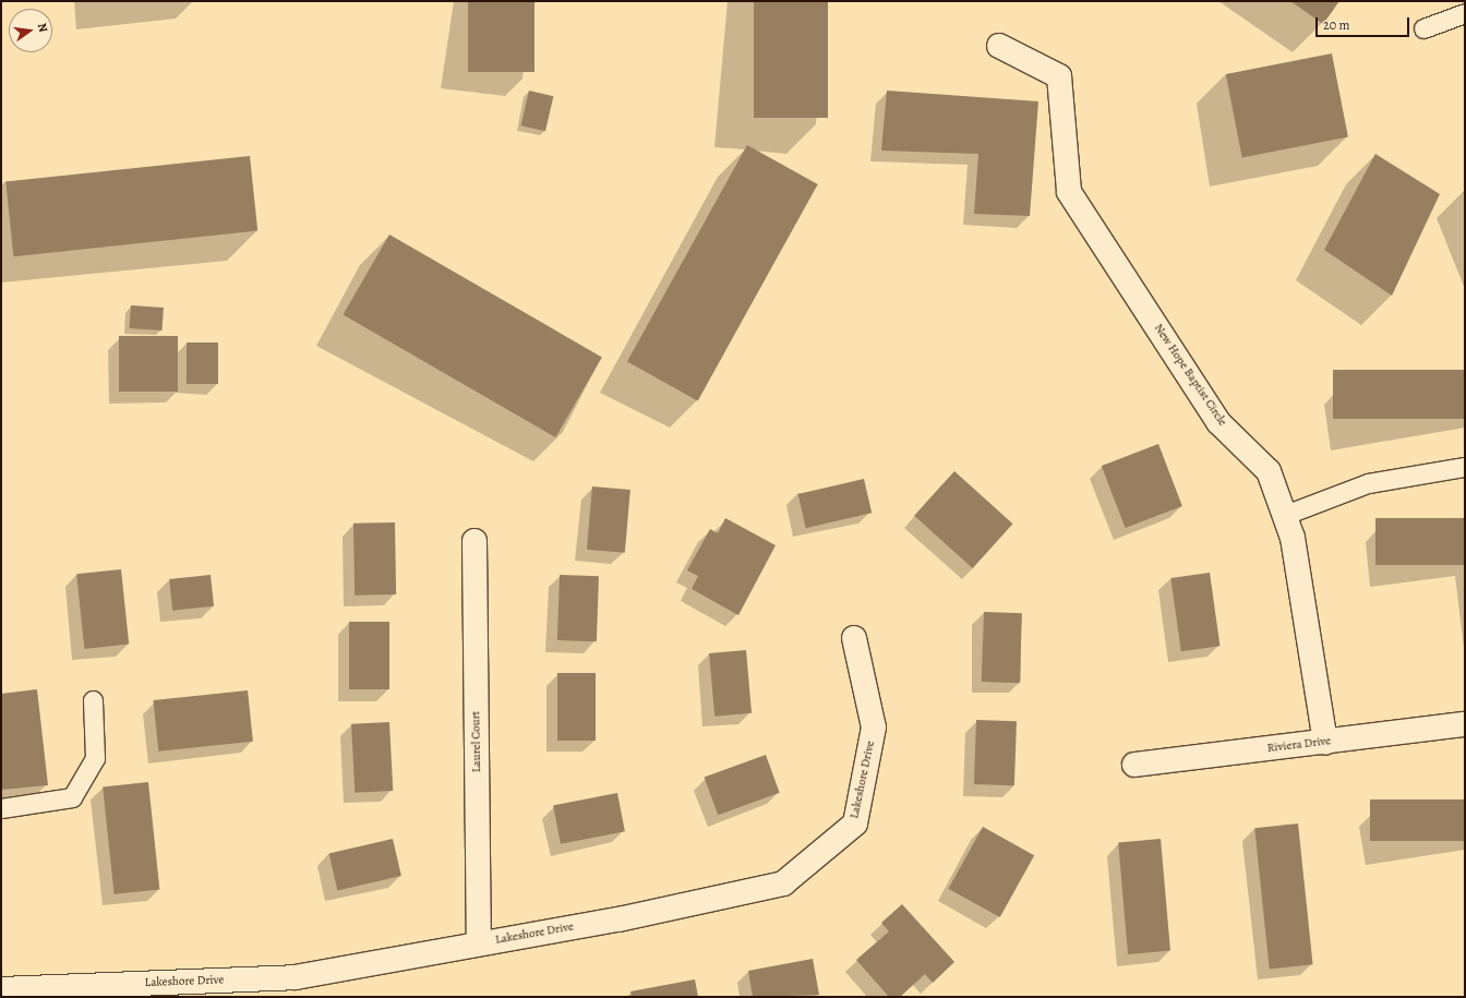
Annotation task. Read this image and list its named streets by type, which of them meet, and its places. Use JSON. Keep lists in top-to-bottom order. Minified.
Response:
{"streets":{"street":["New Hope Baptist Circle","Laurel Court","Riviera Drive","Lakeshore Drive"]},"crossings":[["New Hope Baptist Circle","Riviera Drive"],["Laurel Court","Lakeshore Drive"]],"scale_bar":"20 m","north":"right"}
